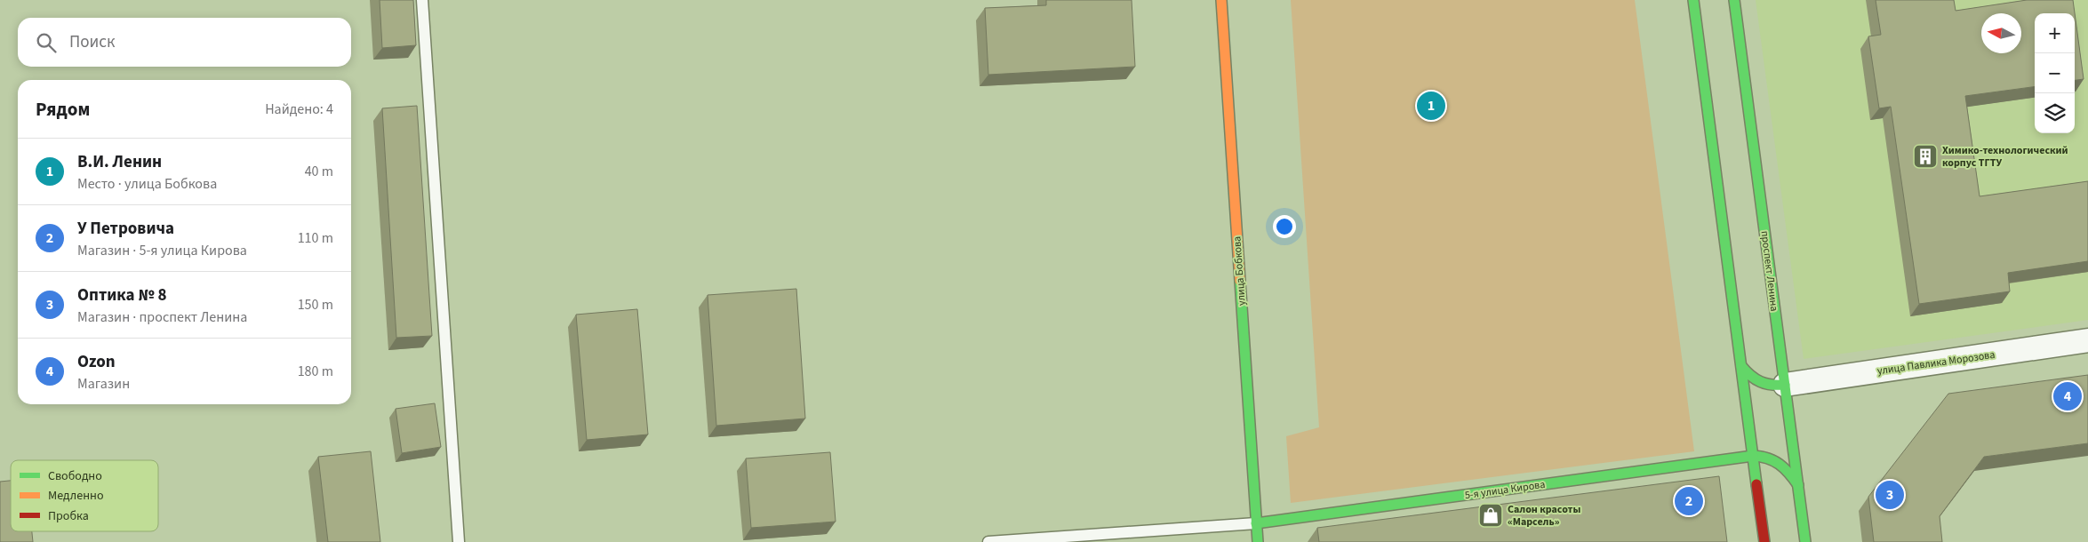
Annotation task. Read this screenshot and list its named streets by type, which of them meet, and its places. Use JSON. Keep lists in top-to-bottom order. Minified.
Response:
{"streets":{"main road":["улица Бобкова","проспект Ленина","5-я улица Кирова"],"street":["улица Павлика Морозова"]},"crossings":[["улица Бобкова","5-я улица Кирова"],["проспект Ленина","улица Павлика Морозова"],["проспект Ленина","5-я улица Кирова"]],"places":{"building":["Химико-технологический корпус ТГТУ"],"shop":["Салон красоты «Марсель»"]},"legend":["Свободно","Медленно","Пробка"],"north":"left","page":{"map_buttons":["+","−"],"search":"Поиск","heading":["Рядом","Найдено: 4"],"pins":["1","4","3","2"],"list":[{"mark":"1","name":"В.И. Ленин","note":"Место · улица Бобкова","value":"40 m"},{"mark":"2","name":"У Петровича","note":"Магазин · 5-я улица Кирова","value":"110 m"},{"mark":"3","name":"Оптика № 8","note":"Магазин · проспект Ленина","value":"150 m"},{"mark":"4","name":"Ozon","note":"Магазин","value":"180 m"}]}}
